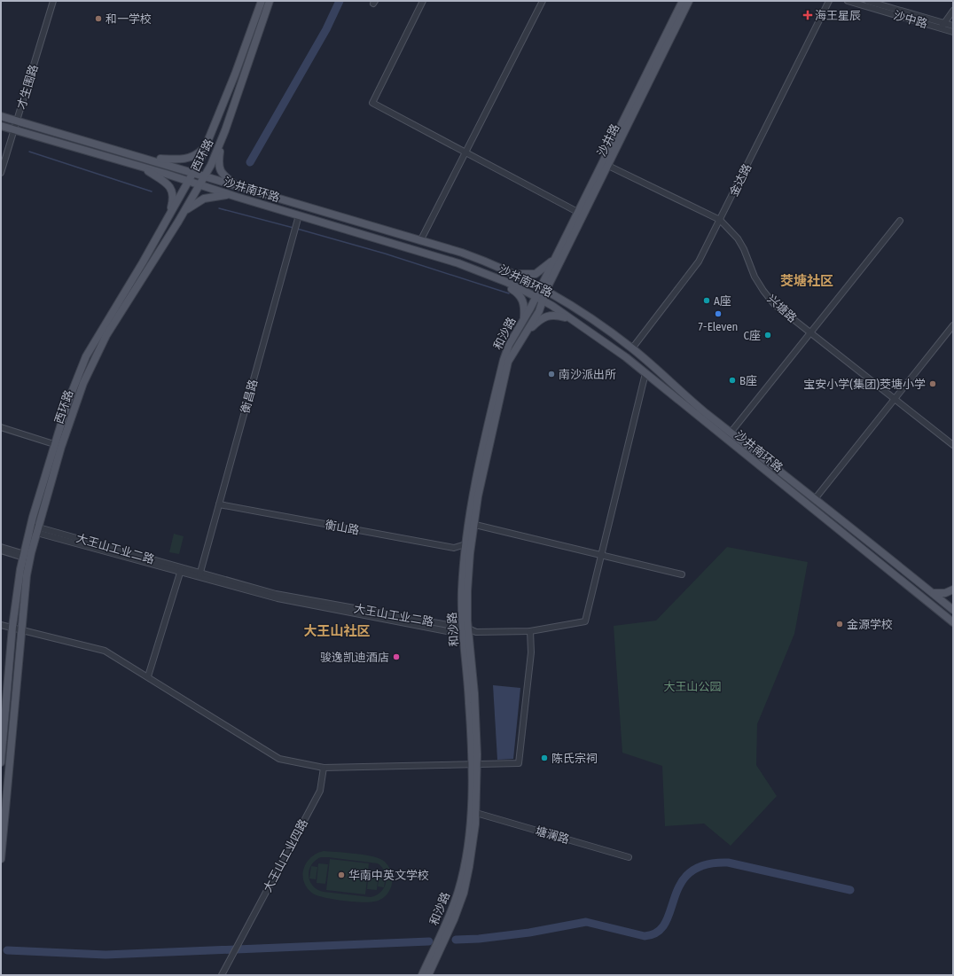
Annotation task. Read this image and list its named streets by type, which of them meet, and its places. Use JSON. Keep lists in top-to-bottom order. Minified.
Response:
{"streets":{"main road":["沙井路","西环路","沙井南环路","和沙路"],"street":["沙中路","才生围路","金达路","兴塘路","衡昌路","衡山路","大王山工业二路","塘澜路","大王山工业四路"]},"crossings":[["才生围路","沙井南环路"],["沙井路","沙井南环路"],["沙井路","兴塘路"],["沙井路","和沙路"],["西环路","沙井南环路"],["西环路","大王山工业二路"],["金达路","沙井南环路"],["金达路","兴塘路"],["沙井南环路","和沙路"],["沙井南环路","衡昌路"],["和沙路","衡山路"],["和沙路","大王山工业二路"],["和沙路","塘澜路"],["衡昌路","衡山路"],["衡昌路","大王山工业二路"]],"districts":["茭塘社区","大王山社区"],"parks":["大王山公园"],"places":{"health":["海王星辰"],"other":["和一学校","A座","7-Eleven","C座","南沙派出所","B座","宝安小学(集团)茭塘小学","金源学校","骏逸凯迪酒店","陈氏宗祠","华南中英文学校"]}}
